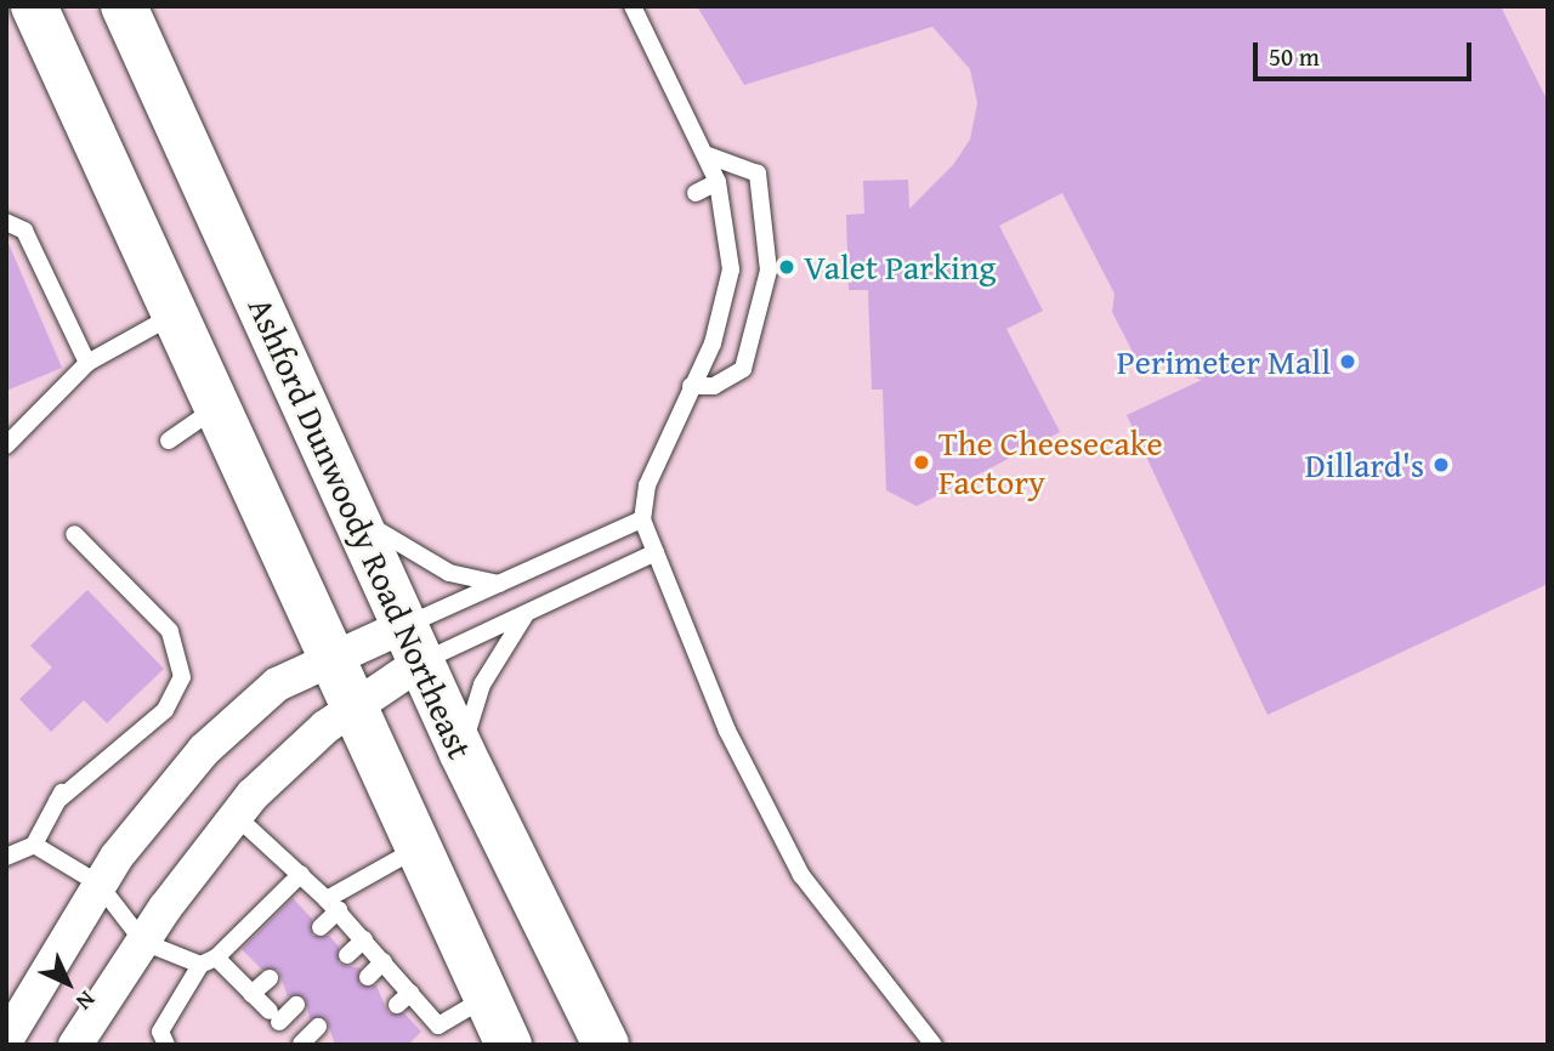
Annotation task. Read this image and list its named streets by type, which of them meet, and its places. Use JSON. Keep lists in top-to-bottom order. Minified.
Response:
{"streets":{"main road":["Ashford Dunwoody Road Northeast"]},"places":["Valet Parking","Perimeter Mall","The Cheesecake Factory","Dillard's"],"scale_bar":"50 m","north":"bottom right"}
